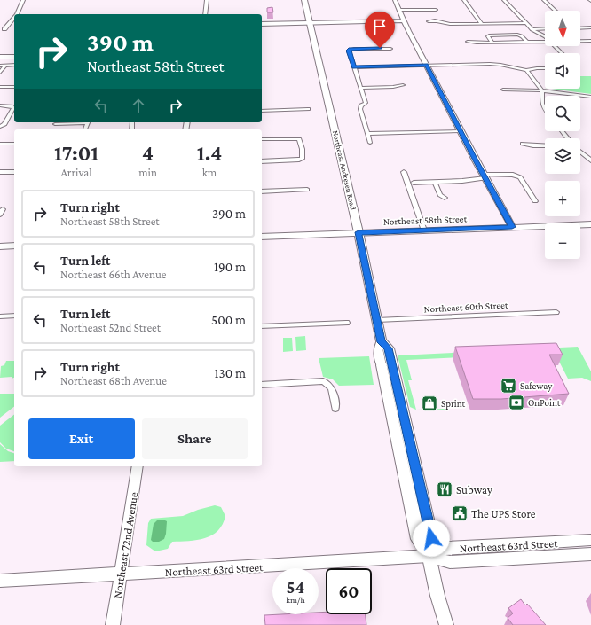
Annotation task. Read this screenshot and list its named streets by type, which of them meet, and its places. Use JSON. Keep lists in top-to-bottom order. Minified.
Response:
{"streets":{"main road":["Northeast Andresen Road"],"street":["Northeast 58th Street","Northeast 60th Street","Northeast 72nd Avenue","Northeast 63rd Street"]},"crossings":[["Northeast Andresen Road","Northeast 58th Street"],["Northeast Andresen Road","Northeast 60th Street"],["Northeast Andresen Road","Northeast 63rd Street"],["Northeast 72nd Avenue","Northeast 63rd Street"]],"places":{"supermarket":["Safeway"],"bank":["OnPoint"],"shop":["Sprint"],"restaurant":["Subway"],"public building":["The UPS Store"]},"north":"bottom","page":{"map_buttons":["+","−"],"turn":["390 m","Northeast 58th Street"],"eta":["17:01","Arrival","4","min","1.4","km"],"list":[{"name":"Turn right","note":"Northeast 58th Street","value":"390 m"},{"name":"Turn left","note":"Northeast 66th Avenue","value":"190 m"},{"name":"Turn left","note":"Northeast 52nd Street","value":"500 m"},{"name":"Turn right","note":"Northeast 68th Avenue","value":"130 m"}],"buttons":["Exit","Share"],"speed":"54 km/h","limit":"60"}}
